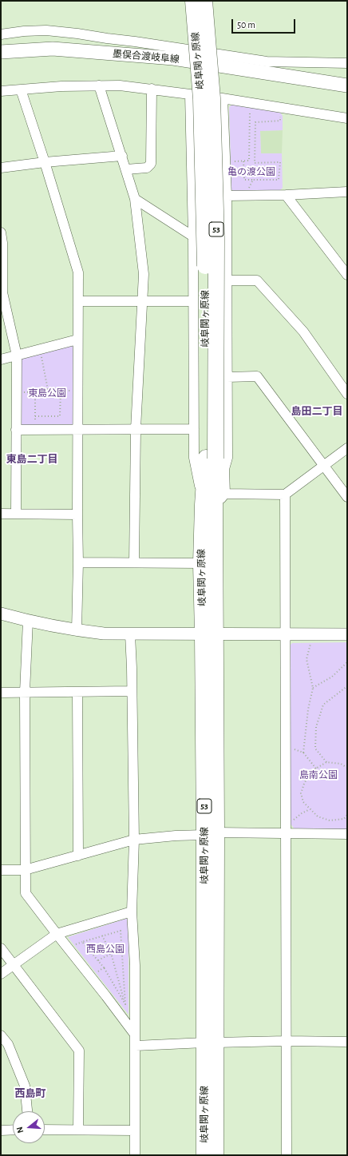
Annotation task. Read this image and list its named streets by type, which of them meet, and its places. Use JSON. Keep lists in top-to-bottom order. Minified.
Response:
{"streets":{"main road":["墨俣合渡岐阜線","岐阜関ヶ原線","53"]},"districts":["島田二丁目","東島二丁目","西島町"],"parks":["亀の渡公園","東島公園","島南公園","西島公園"],"scale_bar":"50 m","north":"left"}
